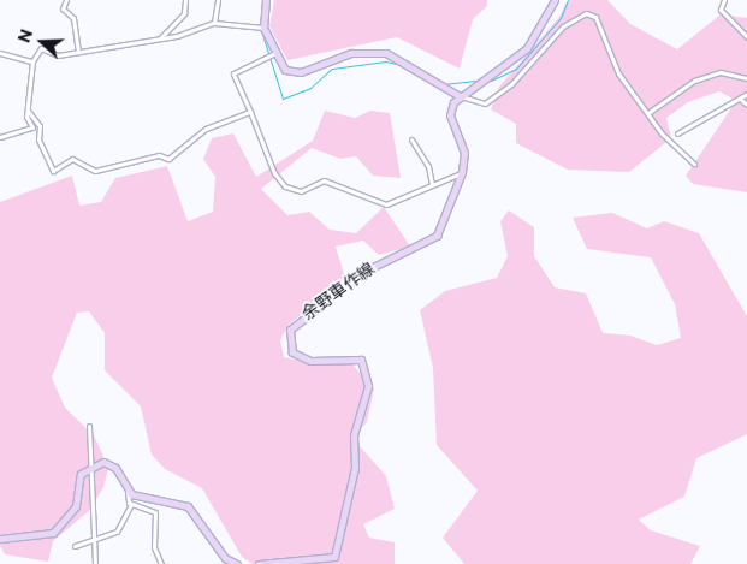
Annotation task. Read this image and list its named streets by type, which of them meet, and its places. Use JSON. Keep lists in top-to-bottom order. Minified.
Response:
{"streets":{"main road":["余野車作線"]},"north":"left"}
